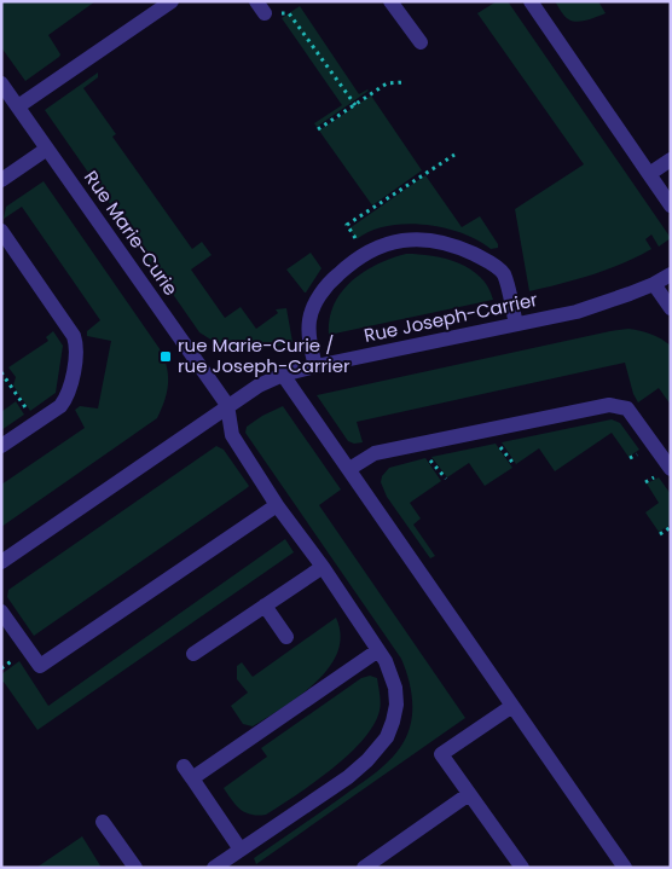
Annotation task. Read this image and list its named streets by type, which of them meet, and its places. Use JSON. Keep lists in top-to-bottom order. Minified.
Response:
{"streets":{"street":["Rue Marie-Curie","Rue Joseph-Carrier"]},"crossings":[["Rue Marie-Curie","Rue Joseph-Carrier"]],"places":{"transit":["rue Marie-Curie / rue Joseph-Carrier"]}}
